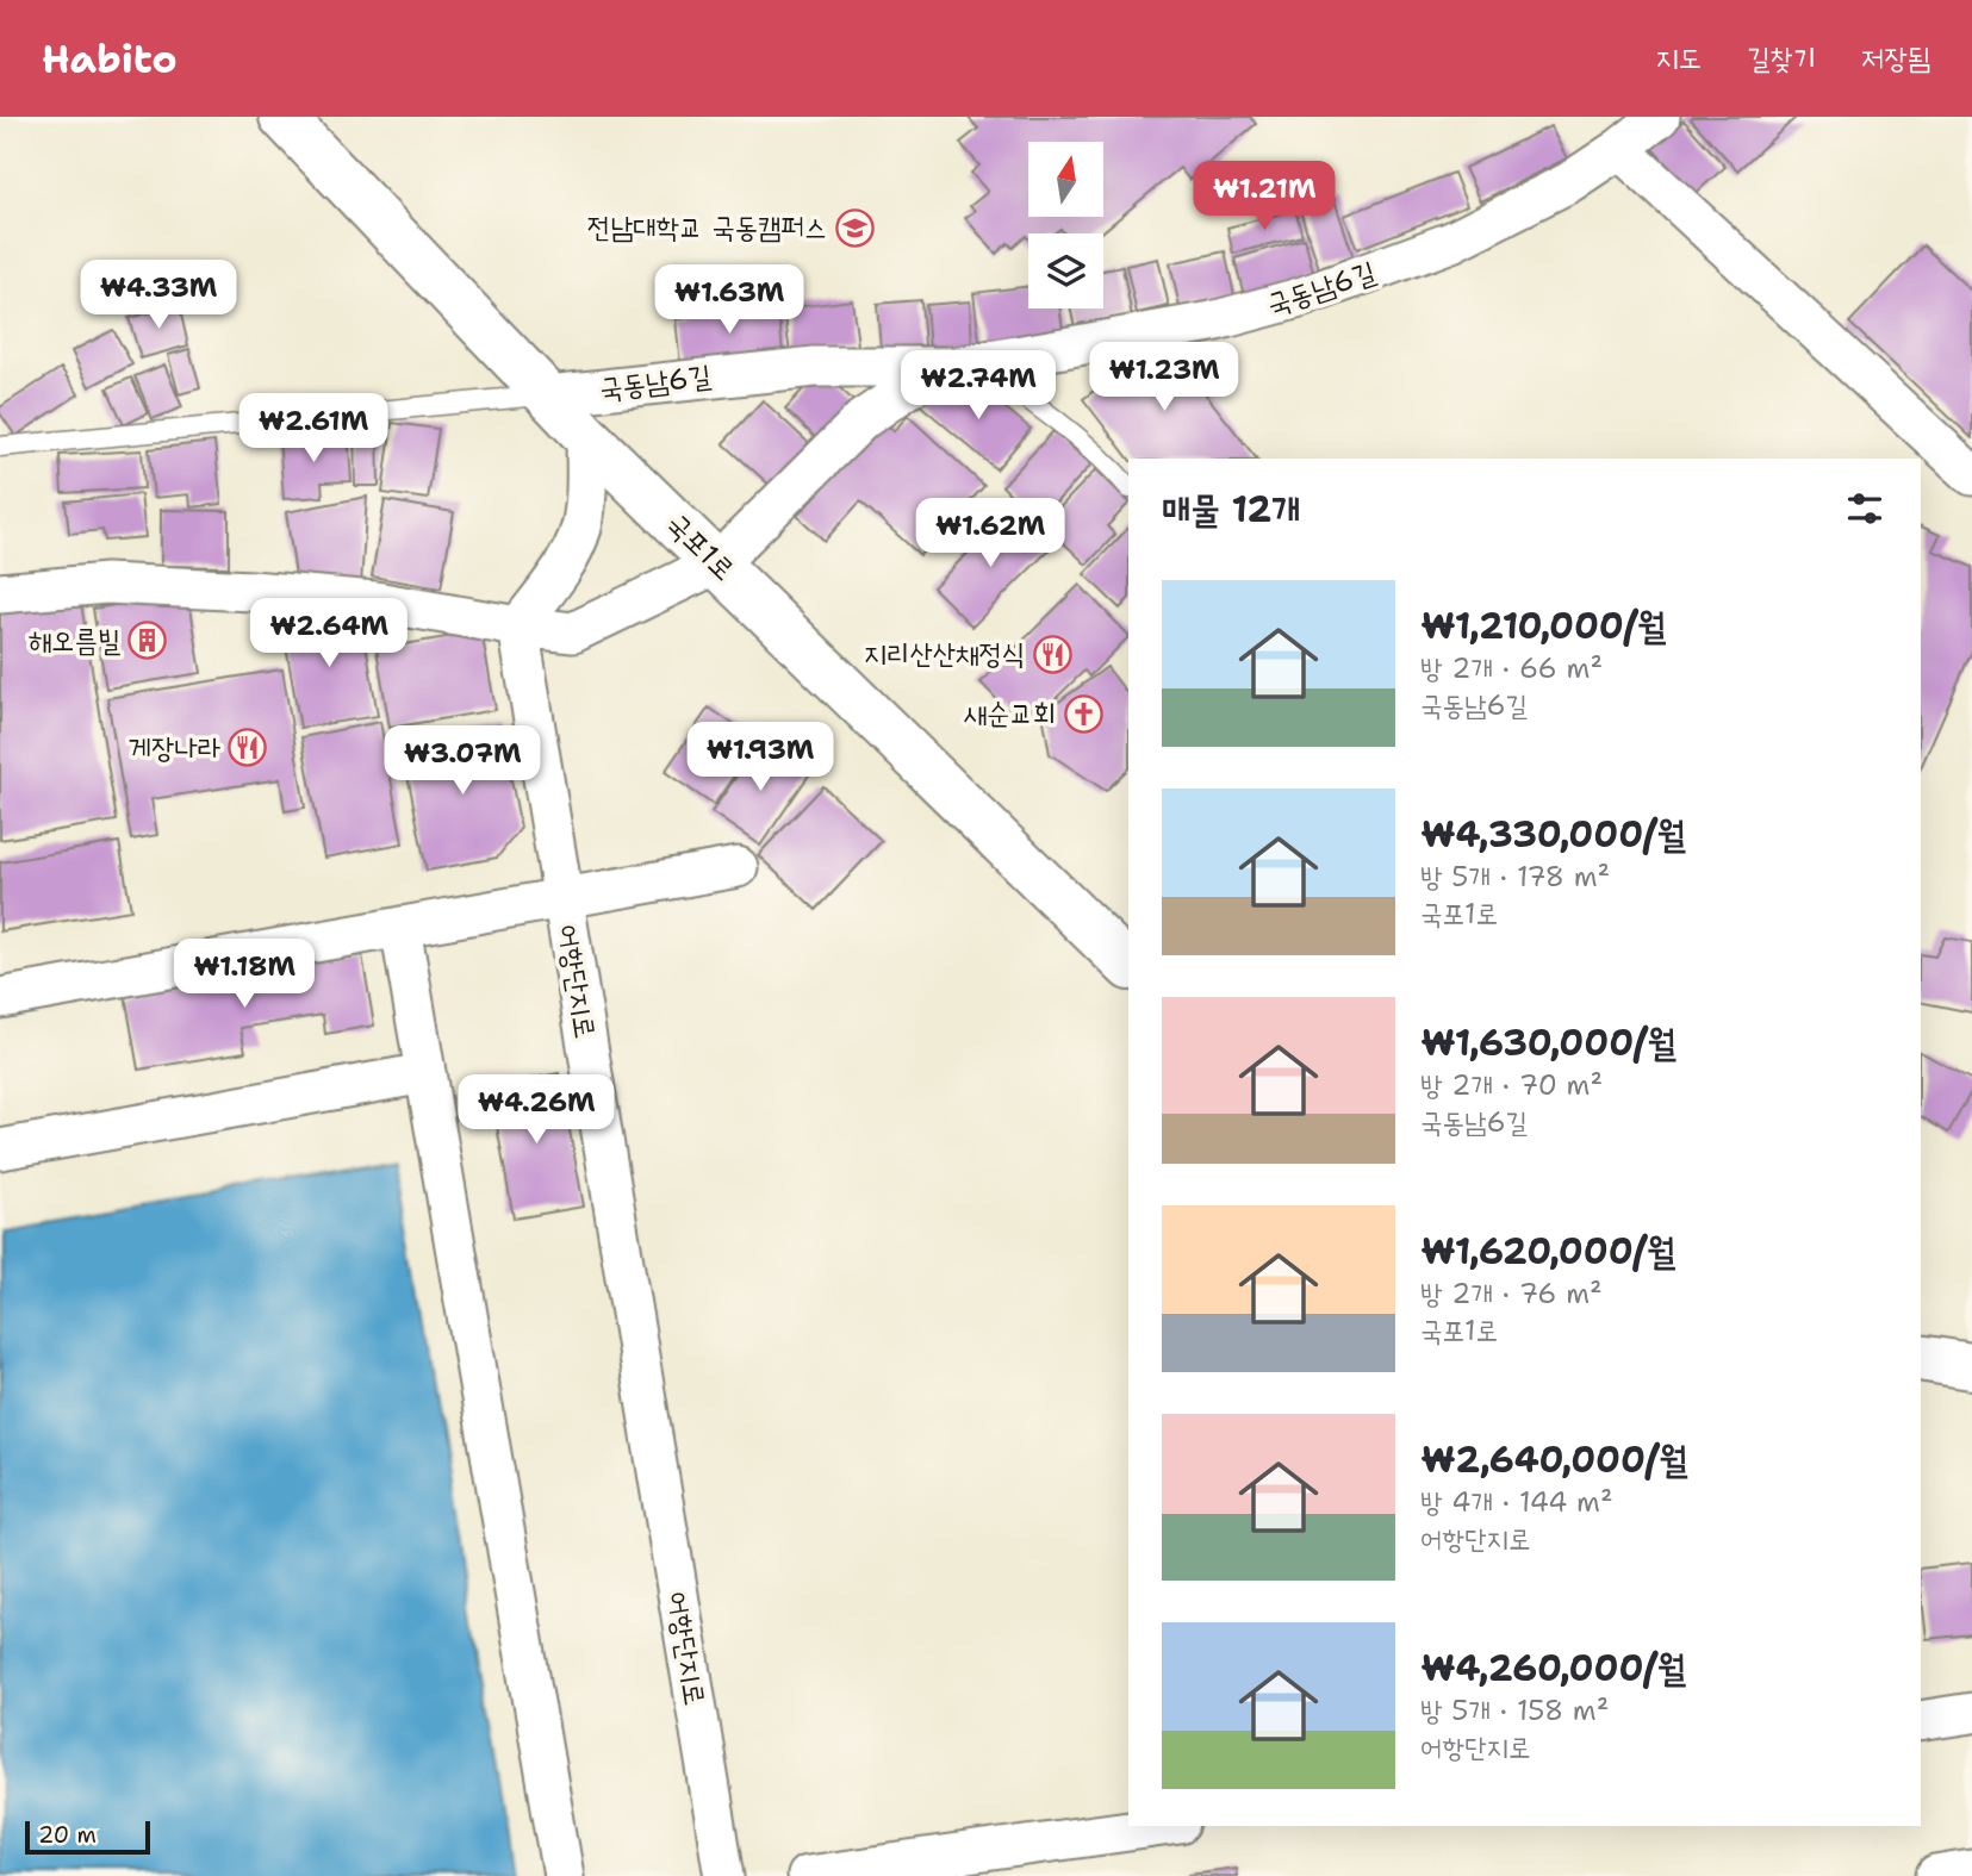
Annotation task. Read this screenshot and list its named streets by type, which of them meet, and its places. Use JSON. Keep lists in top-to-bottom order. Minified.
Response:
{"streets":{"street":["국동남6길","국포1로","어항단지로"]},"crossings":[["국동남6길","국포1로"]],"places":{"school or university":["전남대학교 국동캠퍼스"],"building":["해오름빌"],"restaurant":["지리산산채정식","게장나라"],"church":["새순교회"]},"scale_bar":"20 m","north":"top","page":{"header":"Habito","nav":["지도","길찾기","저장됨"],"price":["₩1.21M","₩4.33M","₩1.63M","₩1.23M","₩2.74M","₩2.61M","₩1.62M","₩2.64M","₩1.93M","₩3.07M","₩1.18M","₩4.26M"],"heading":"매물 12개","list":[{"name":"₩1,210,000/월","note":"방 2개 · 66 m² · 국동남6길"},{"name":"₩4,330,000/월","note":"방 5개 · 178 m² · 국포1로"},{"name":"₩1,630,000/월","note":"방 2개 · 70 m² · 국동남6길"},{"name":"₩1,620,000/월","note":"방 2개 · 76 m² · 국포1로"},{"name":"₩2,640,000/월","note":"방 4개 · 144 m² · 어항단지로"},{"name":"₩4,260,000/월","note":"방 5개 · 158 m² · 어항단지로"}],"scale":"20 m"}}
